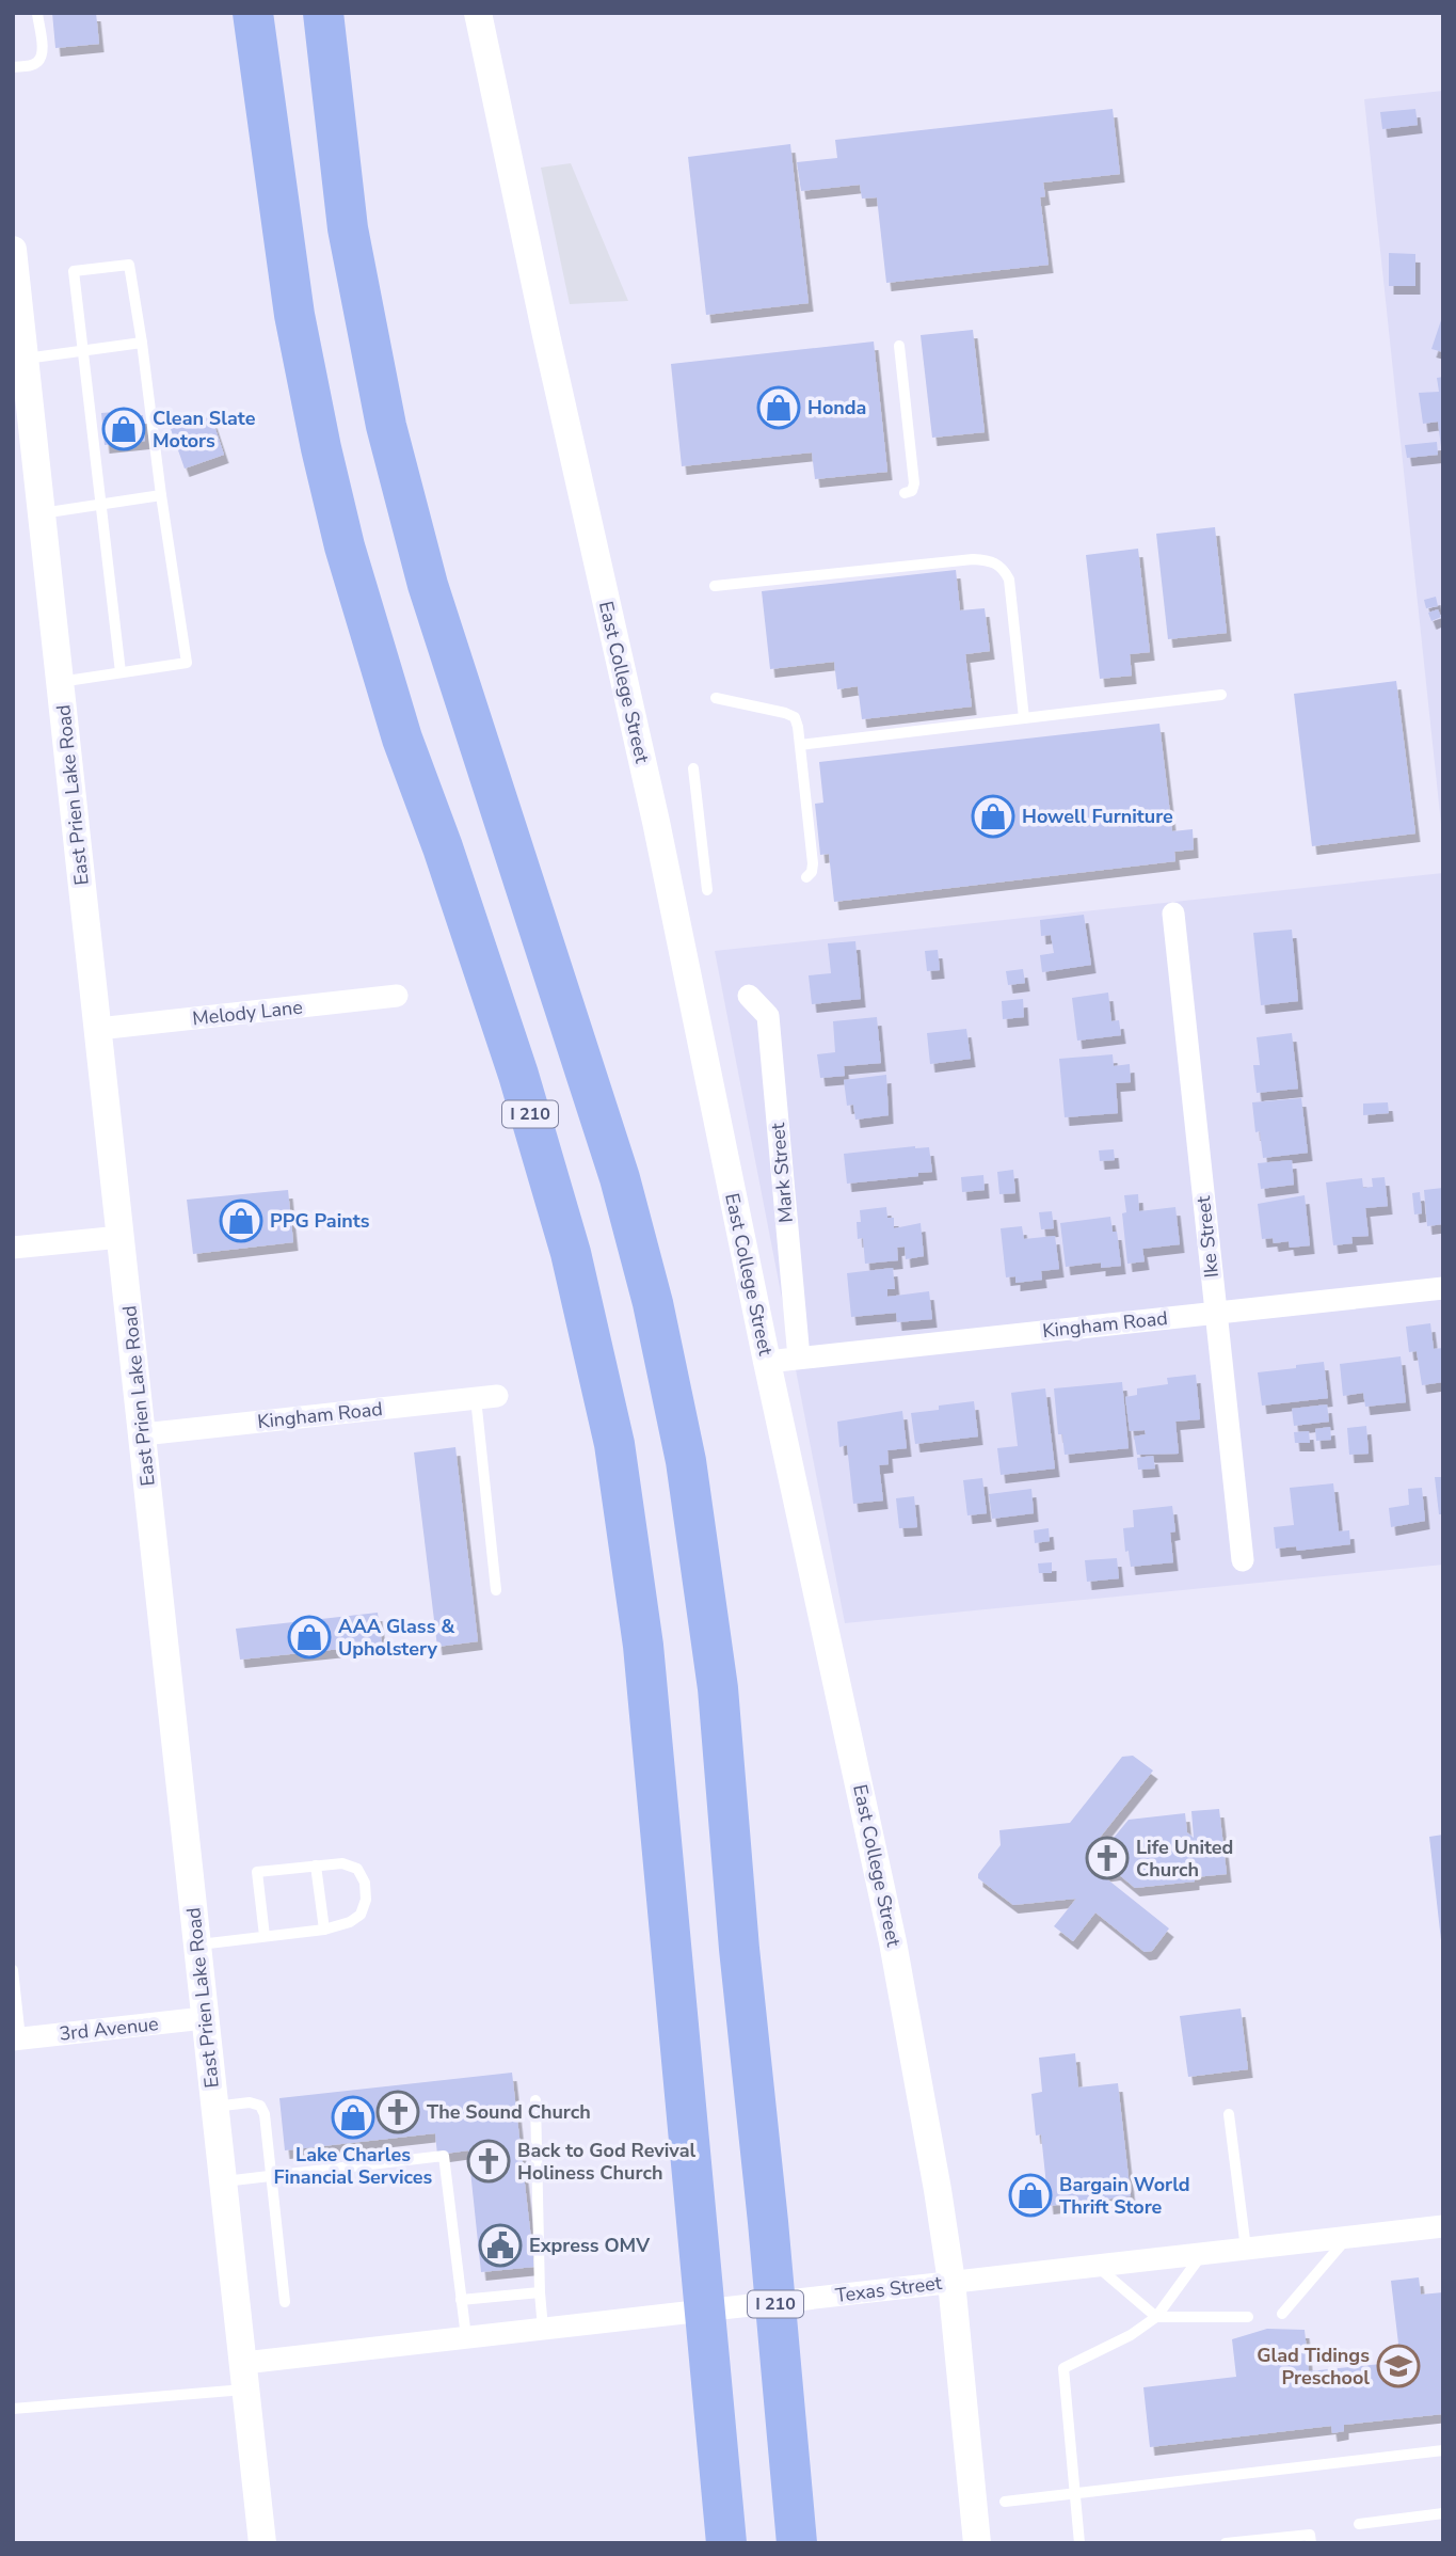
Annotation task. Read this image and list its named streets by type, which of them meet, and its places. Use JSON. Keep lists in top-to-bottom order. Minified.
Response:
{"streets":{"highway":["I 210"],"street":["East College Street","East Prien Lake Road","Melody Lane","Mark Street","Ike Street","Kingham Road","3rd Avenue","Texas Street"]},"crossings":[["East College Street","Kingham Road"],["East College Street","Texas Street"],["East Prien Lake Road","Melody Lane"],["East Prien Lake Road","Kingham Road"],["East Prien Lake Road","3rd Avenue"],["East Prien Lake Road","Texas Street"],["Mark Street","Kingham Road"],["Ike Street","Kingham Road"]],"places":{"shop":["Honda","Clean Slate Motors","Howell Furniture","PPG Paints","AAA Glass & Upholstery","Lake Charles Financial Services","Bargain World Thrift Store"],"church":["Life United Church","The Sound Church","Back to God Revival Holiness Church"],"public building":["Express OMV"],"school or university":["Glad Tidings Preschool"]}}
